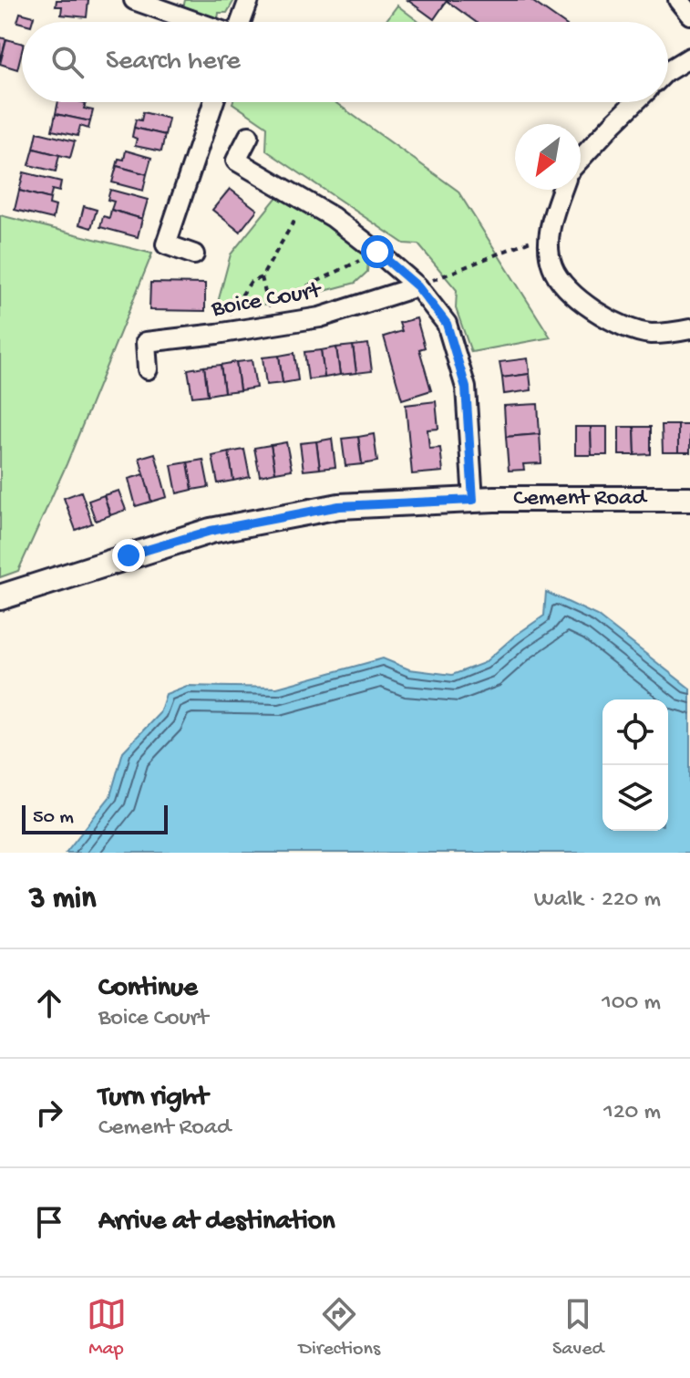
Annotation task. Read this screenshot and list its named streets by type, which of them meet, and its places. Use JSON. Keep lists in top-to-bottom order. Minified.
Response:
{"streets":{"street":["Boice Court","Cement Road"]},"scale_bar":"50 m","north":"bottom left","page":{"search":"Search here","scale":"50 m","heading":["3 min","Walk · 220 m"],"list":[["Continue","Boice Court","100 m"],["Turn right","Cement Road","120 m"],"Arrive at destination"],"nav":["Map","Directions","Saved"]}}
